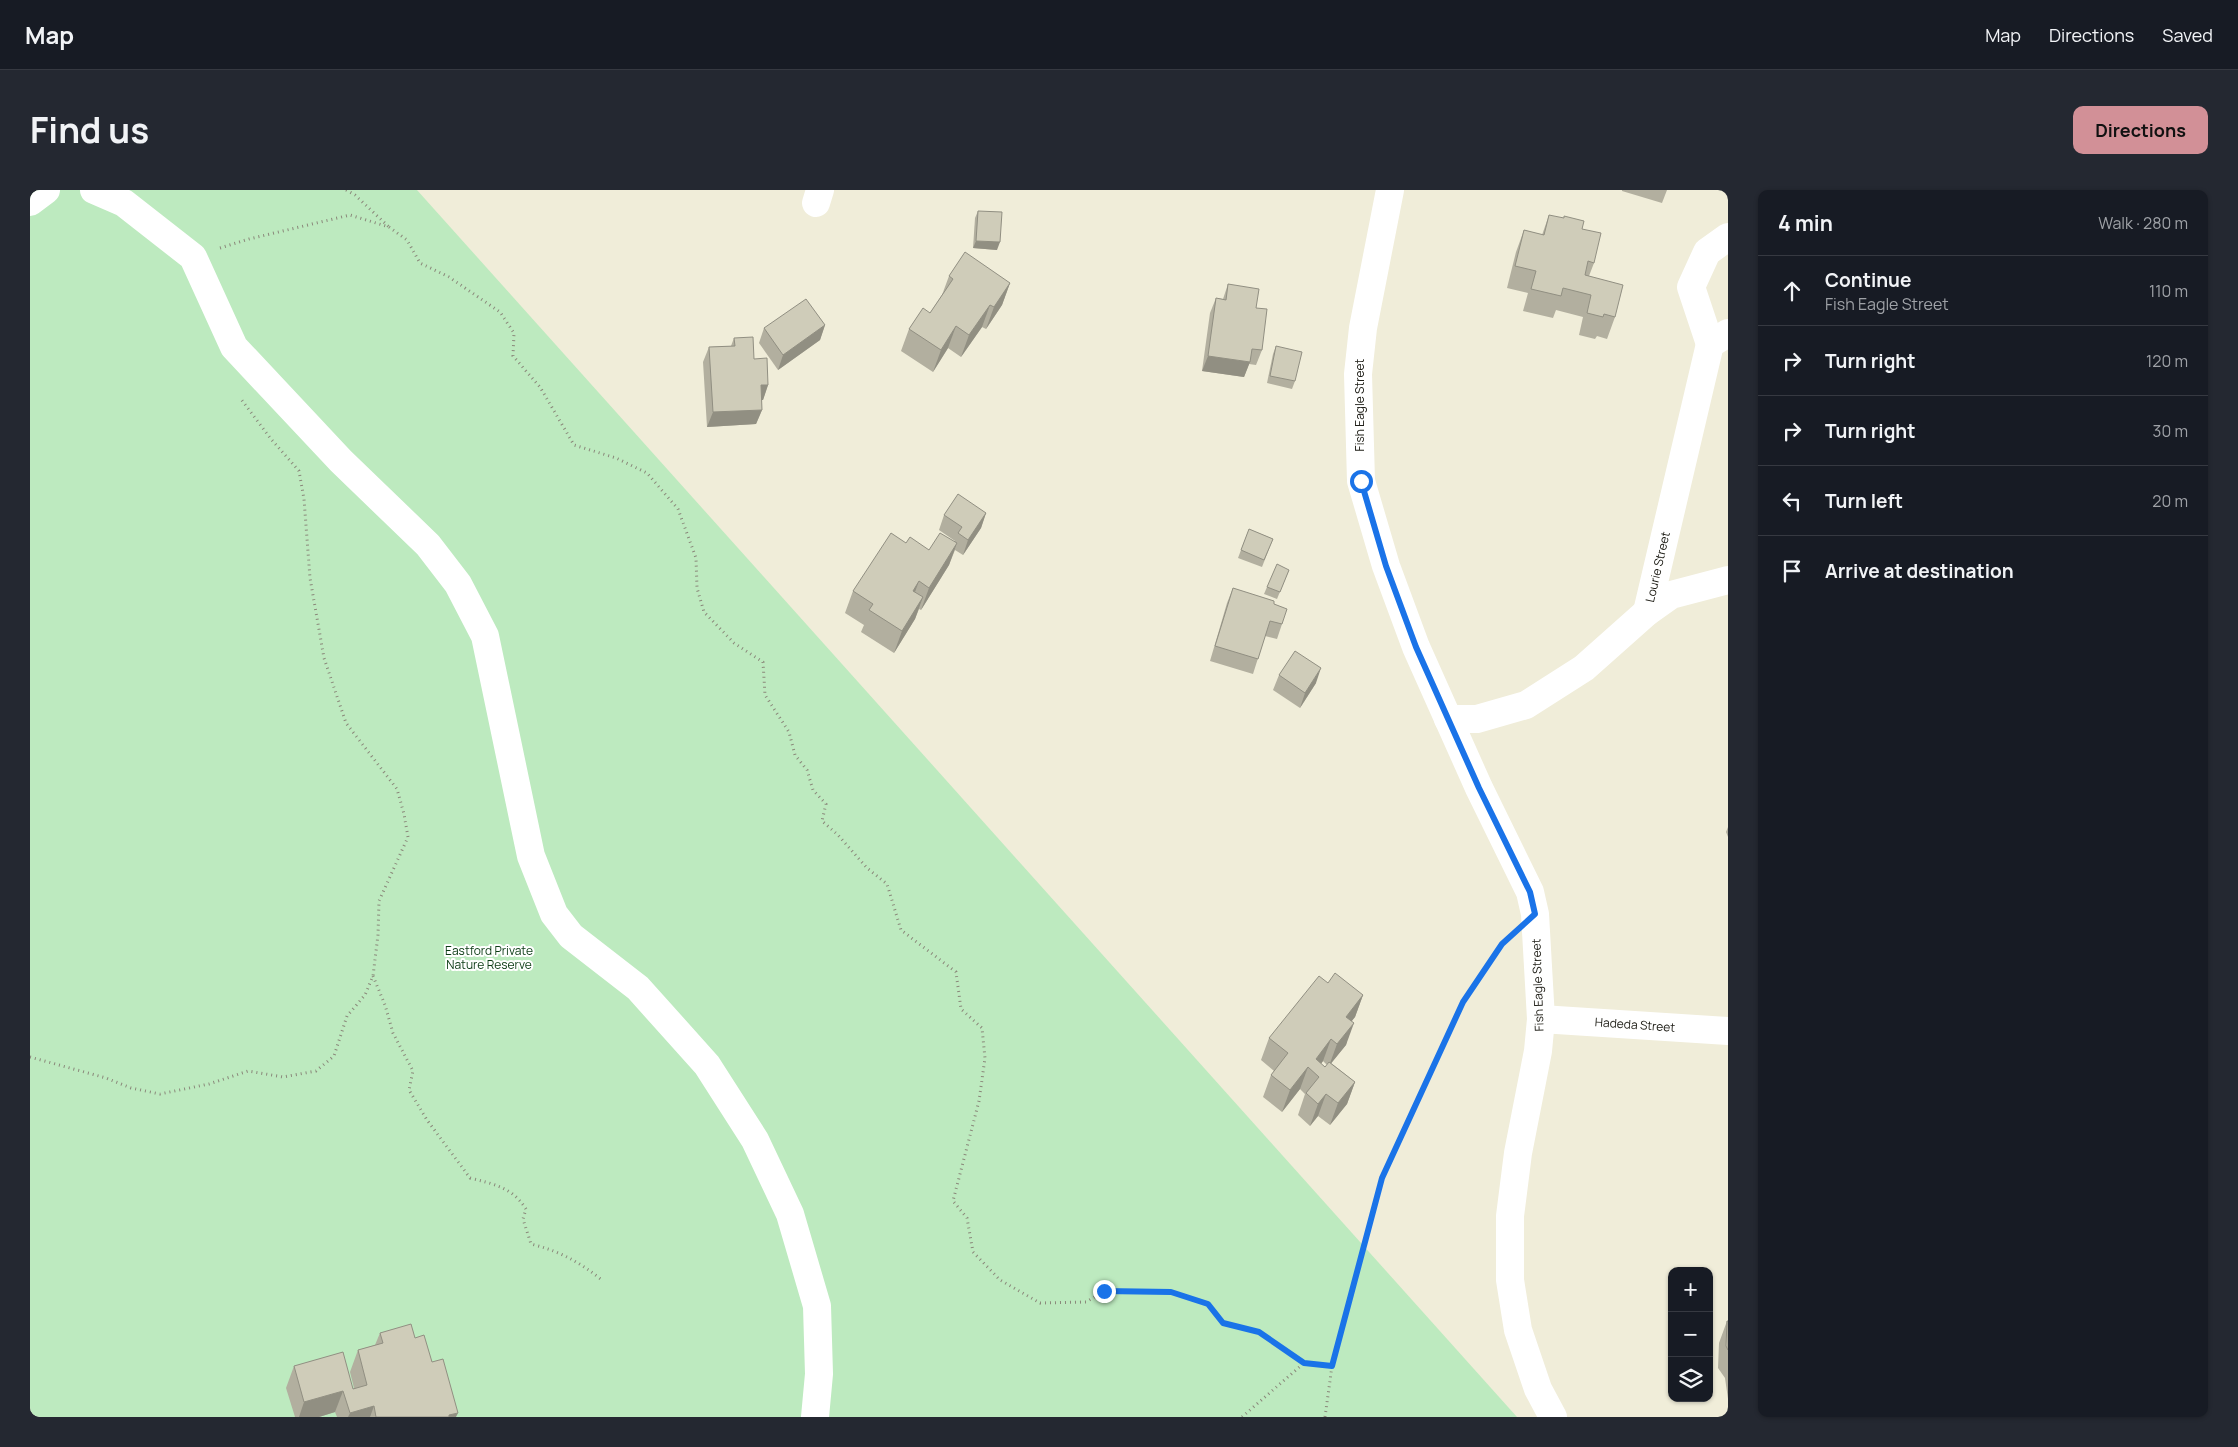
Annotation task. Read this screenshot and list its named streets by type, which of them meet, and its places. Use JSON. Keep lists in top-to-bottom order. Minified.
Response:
{"streets":{"street":["Fish Eagle Street","Lourie Street","Hadeda Street"]},"crossings":[["Fish Eagle Street","Lourie Street"],["Fish Eagle Street","Hadeda Street"]],"parks":["Eastford Private Nature Reserve"],"page":{"header":"Map","nav":["Map","Directions","Saved"],"title":"Find us","buttons":"Directions","heading":["4 min","Walk · 280 m"],"list":[["Continue","Fish Eagle Street","110 m"],["Turn right","120 m"],["Turn right","30 m"],["Turn left","20 m"],"Arrive at destination"],"map_buttons":["+","−"]}}
